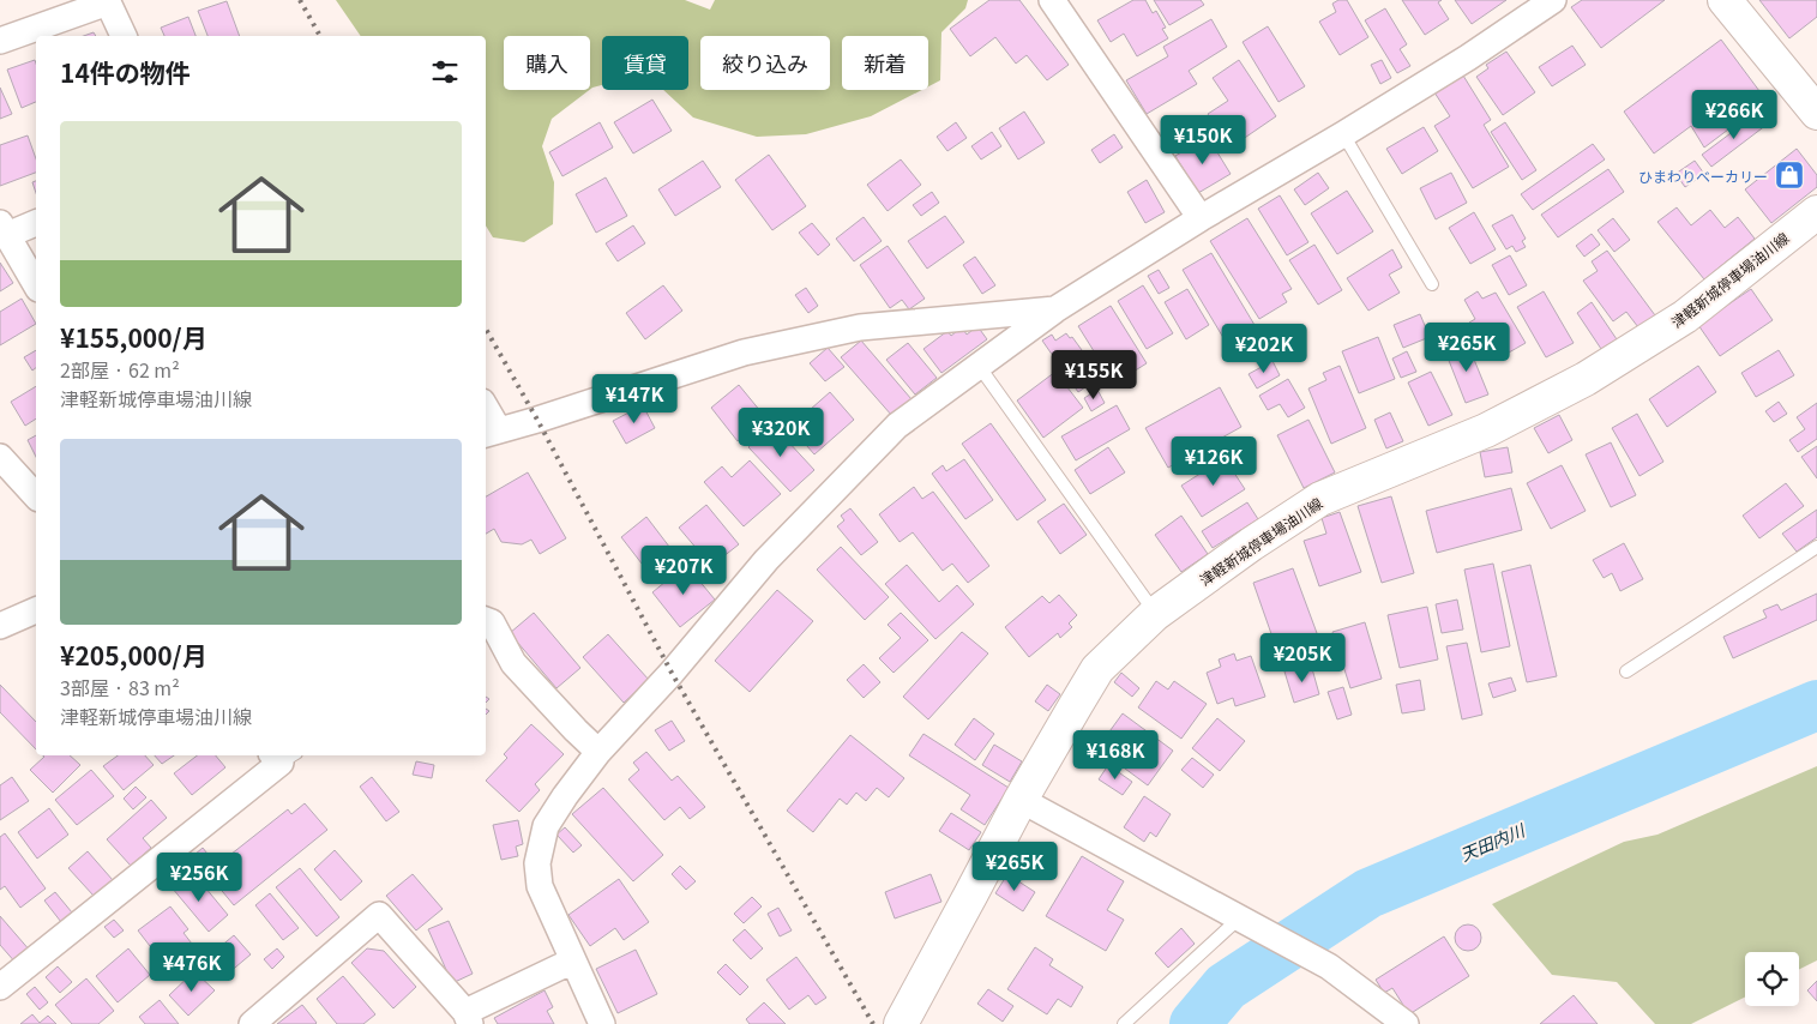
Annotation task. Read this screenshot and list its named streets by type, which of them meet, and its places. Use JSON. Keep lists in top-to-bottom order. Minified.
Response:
{"streets":{"main road":["津軽新城停車場油川線"]},"water":["天田内川"],"places":{"shop":["ひまわりベーカリー"]},"page":{"chip":["購入","賃貸","絞り込み","新着"],"heading":"14件の物件","price":["¥266K","¥150K","¥265K","¥202K","¥155K","¥147K","¥320K","¥126K","¥207K","¥205K","¥168K","¥265K","¥256K","¥476K"],"list":[{"name":"¥155,000/月","note":"2部屋 · 62 m² · 津軽新城停車場油川線"},{"name":"¥205,000/月","note":"3部屋 · 83 m² · 津軽新城停車場油川線"}]}}
